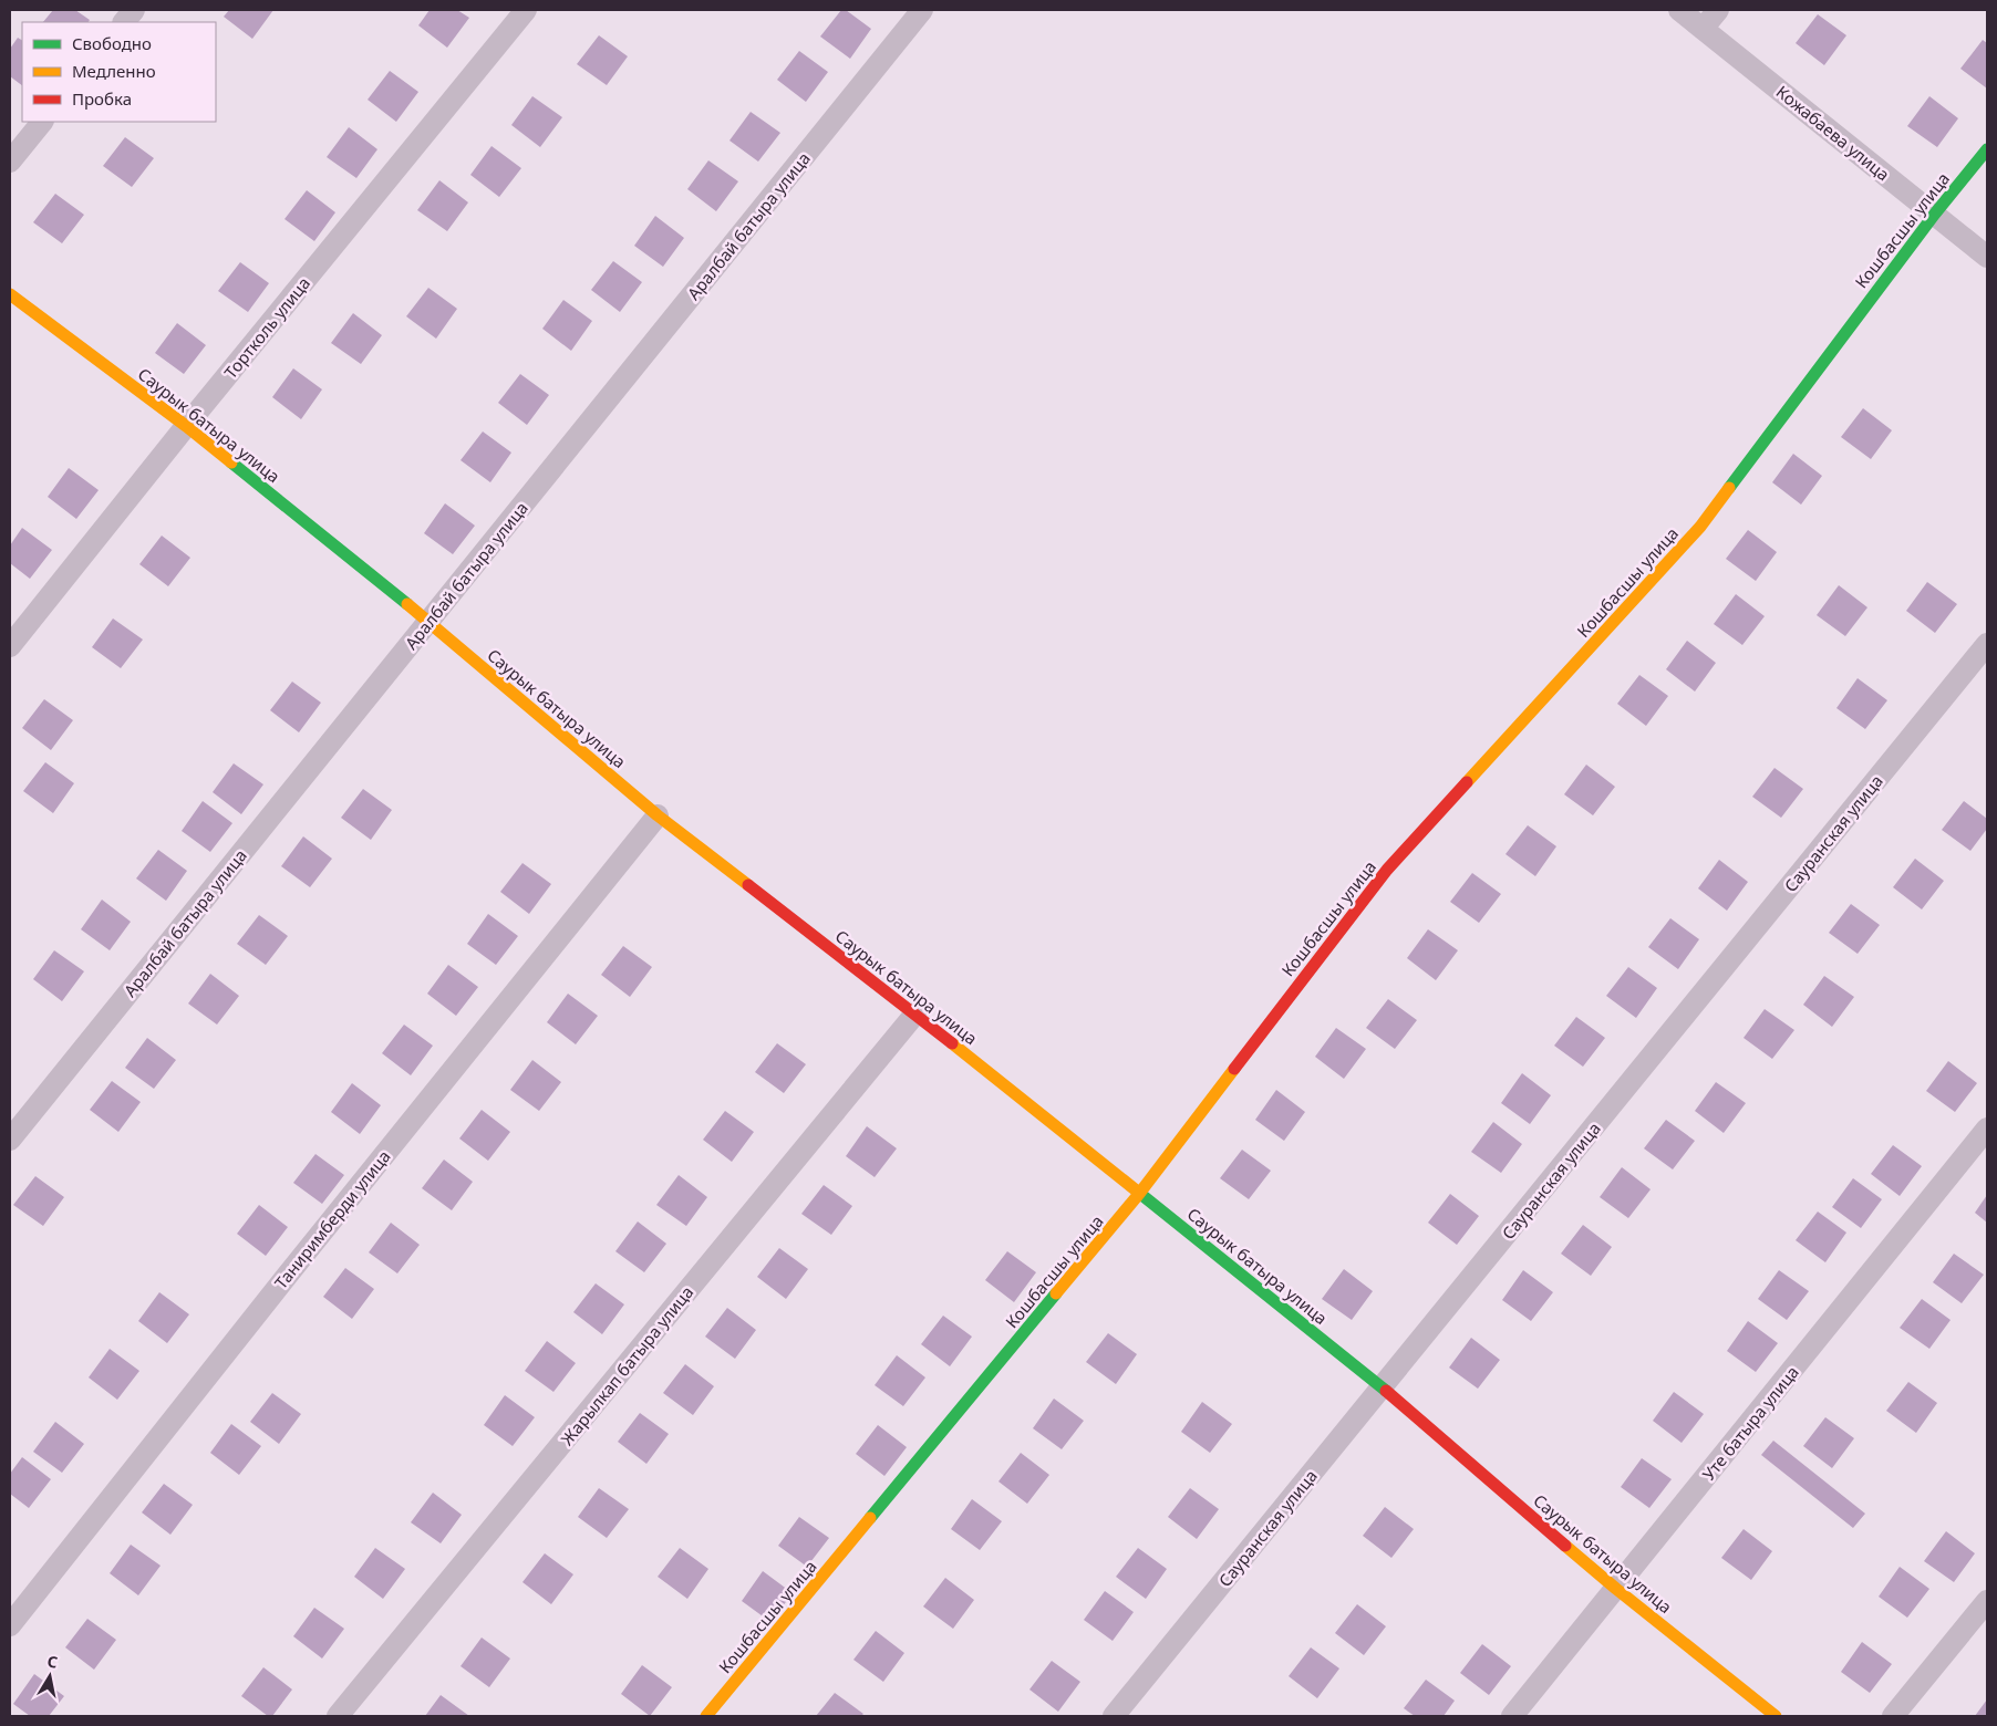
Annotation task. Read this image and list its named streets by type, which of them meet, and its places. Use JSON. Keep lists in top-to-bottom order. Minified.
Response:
{"streets":{"street":["Кожабаева улица","Аралбай батыра улица","Кошбасшы улица","Тортколь улица","Саурык батыра улица","Сауранская улица","Таниримберди улица","Жарылкап батыра улица","Уте батыра улица"]},"crossings":[["Кожабаева улица","Кошбасшы улица"],["Аралбай батыра улица","Саурык батыра улица"],["Кошбасшы улица","Саурык батыра улица"],["Тортколь улица","Саурык батыра улица"],["Саурык батыра улица","Сауранская улица"],["Саурык батыра улица","Таниримберди улица"],["Саурык батыра улица","Жарылкап батыра улица"],["Саурык батыра улица","Уте батыра улица"]],"legend":["Свободно","Медленно","Пробка"],"north":"top"}
